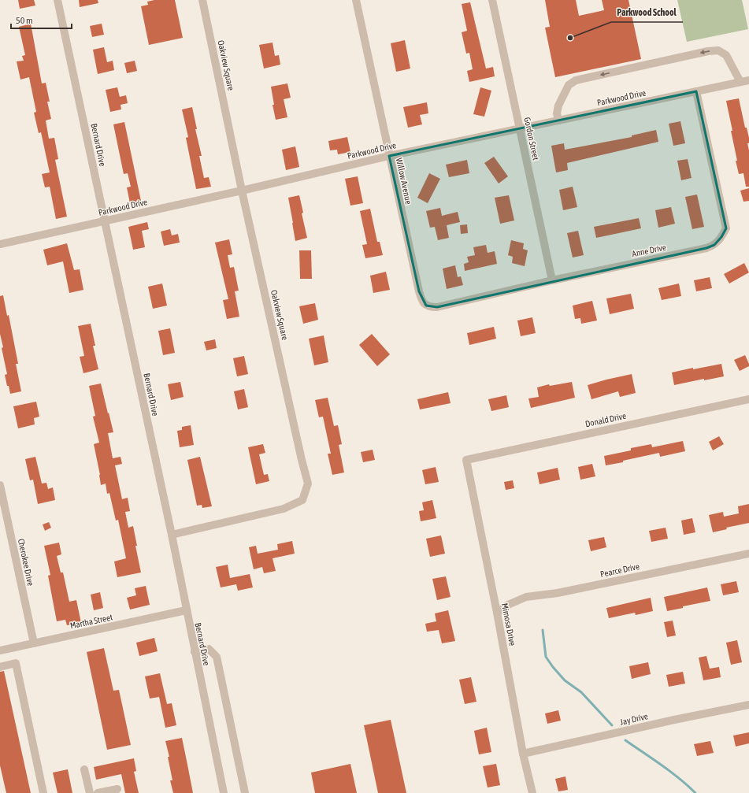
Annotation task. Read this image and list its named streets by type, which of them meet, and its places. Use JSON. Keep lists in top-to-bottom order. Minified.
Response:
{"streets":{"street":["Oakview Square","Parkwood Drive","Gordon Street","Bernard Drive","Willow Avenue","Anne Drive","Donald Drive","Cherokee Drive","Pearce Drive","Martha Street","Mimosa Drive","Jay Drive"]},"crossings":[["Oakview Square","Parkwood Drive"],["Oakview Square","Bernard Drive"],["Parkwood Drive","Gordon Street"],["Parkwood Drive","Bernard Drive"],["Parkwood Drive","Willow Avenue"],["Parkwood Drive","Anne Drive"],["Gordon Street","Anne Drive"],["Bernard Drive","Martha Street"],["Willow Avenue","Anne Drive"],["Donald Drive","Mimosa Drive"],["Cherokee Drive","Martha Street"],["Pearce Drive","Mimosa Drive"],["Mimosa Drive","Jay Drive"]],"places":["Parkwood School"],"scale_bar":"50 m"}
